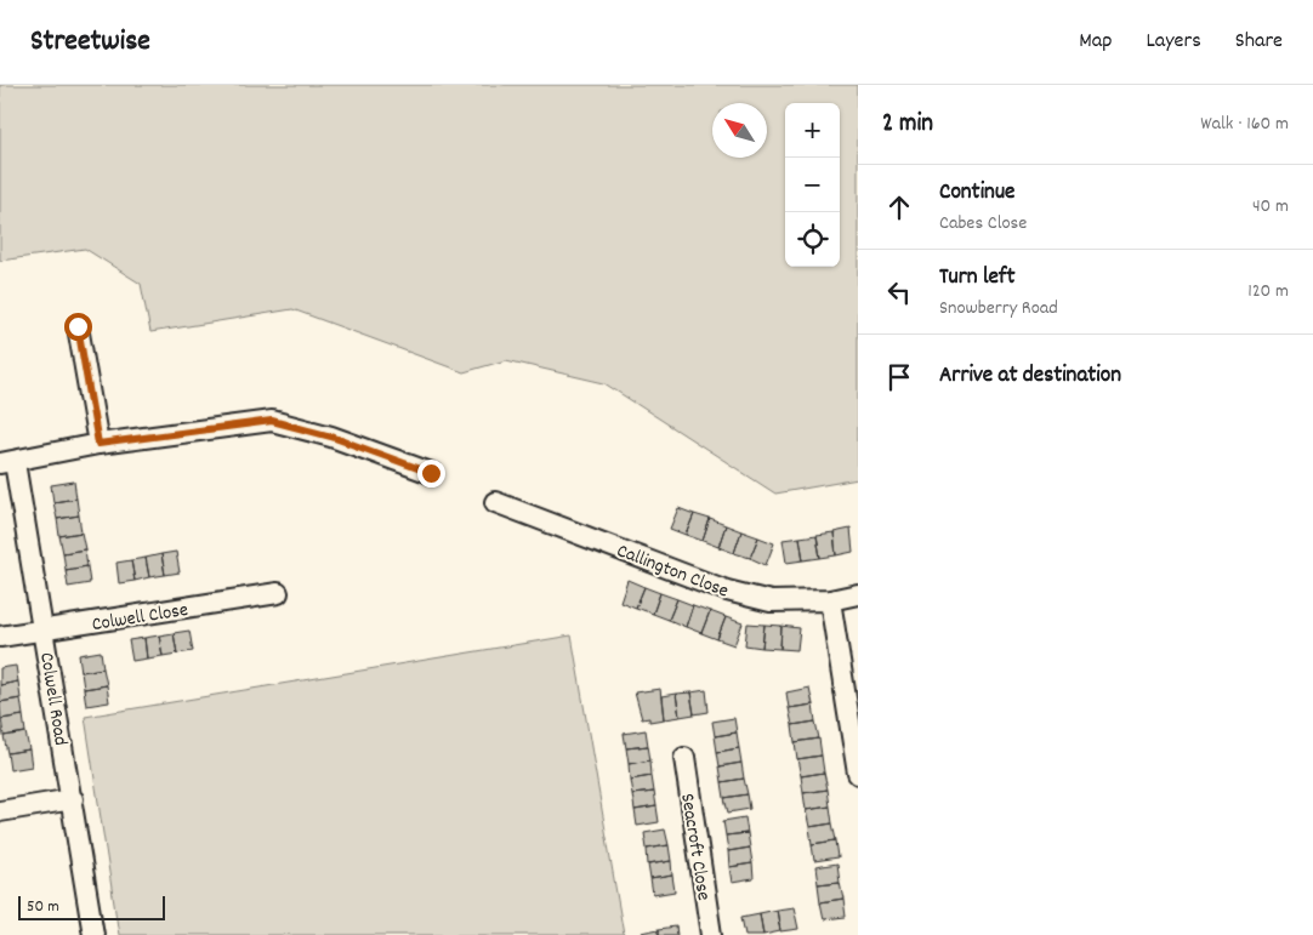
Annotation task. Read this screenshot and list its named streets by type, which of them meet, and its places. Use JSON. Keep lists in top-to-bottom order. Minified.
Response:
{"streets":{"street":["Callington Close","Colwell Close","Colwell Road","Seacroft Close"]},"crossings":[["Colwell Close","Colwell Road"]],"scale_bar":"50 m","north":"top left","page":{"header":"Streetwise","nav":["Map","Layers","Share"],"heading":["2 min","Walk · 160 m"],"map_buttons":["+","−"],"list":[["Continue","Cabes Close","40 m"],["Turn left","Snowberry Road","120 m"],"Arrive at destination"],"scale":"50 m"}}
